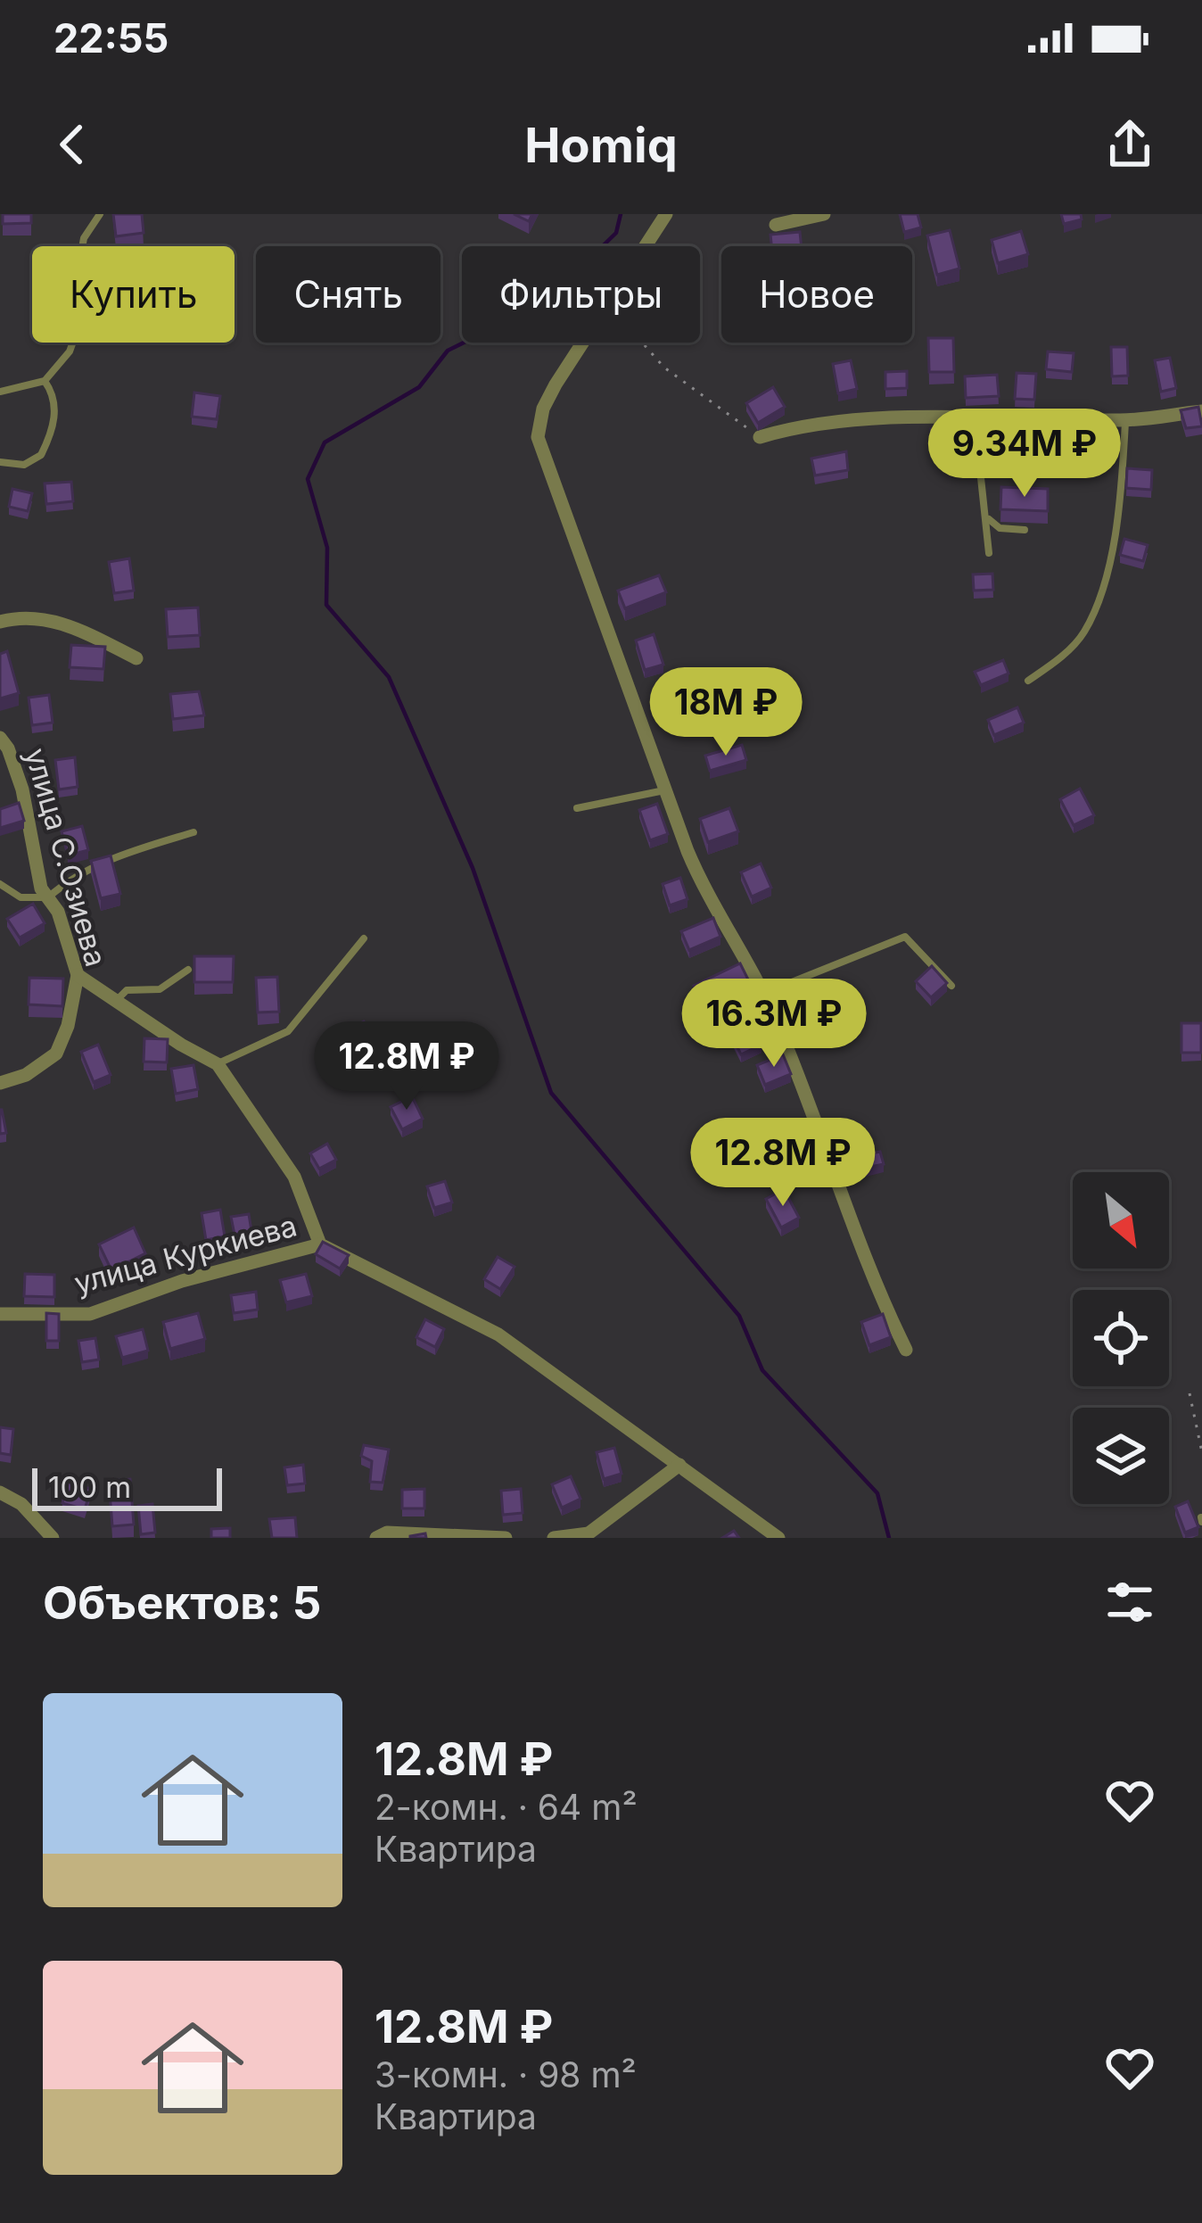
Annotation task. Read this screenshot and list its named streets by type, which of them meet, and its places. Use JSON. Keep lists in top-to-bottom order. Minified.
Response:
{"streets":{"street":["улица С.Озиева","улица Куркиева"]},"scale_bar":"100 m","north":"bottom right","page":{"status":"22:55","header":"Homiq","chip":["Купить","Снять","Фильтры","Новое"],"price":["9.34M ₽","18M ₽","16.3M ₽","12.8M ₽","12.8M ₽"],"scale":"100 m","heading":"Объектов: 5","list":[{"name":"12.8M ₽","note":"2-комн. · 64 m² · Квартира"},{"name":"12.8M ₽","note":"3-комн. · 98 m² · Квартира"}]}}
